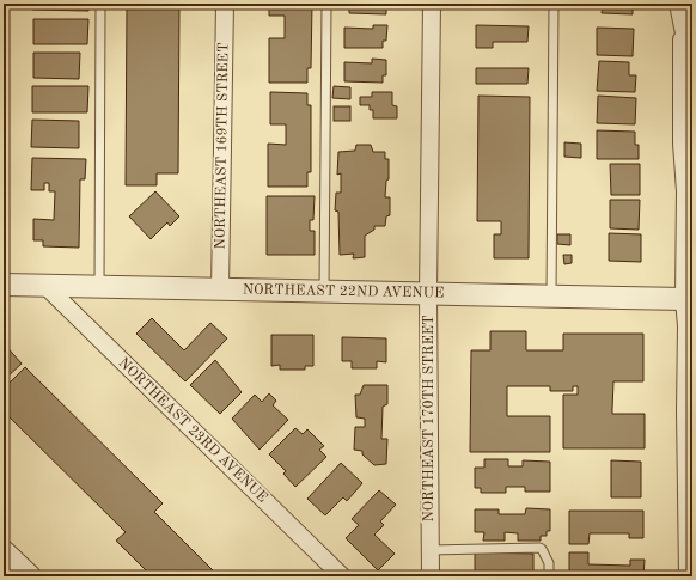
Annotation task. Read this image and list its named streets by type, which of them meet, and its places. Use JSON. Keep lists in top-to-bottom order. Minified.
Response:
{"streets":{"street":["NORTHEAST 169TH STREET","NORTHEAST 22ND AVENUE","NORTHEAST 170TH STREET","NORTHEAST 23RD AVENUE"]},"crossings":[["NORTHEAST 169TH STREET","NORTHEAST 22ND AVENUE"],["NORTHEAST 22ND AVENUE","NORTHEAST 170TH STREET"],["NORTHEAST 22ND AVENUE","NORTHEAST 23RD AVENUE"]]}
